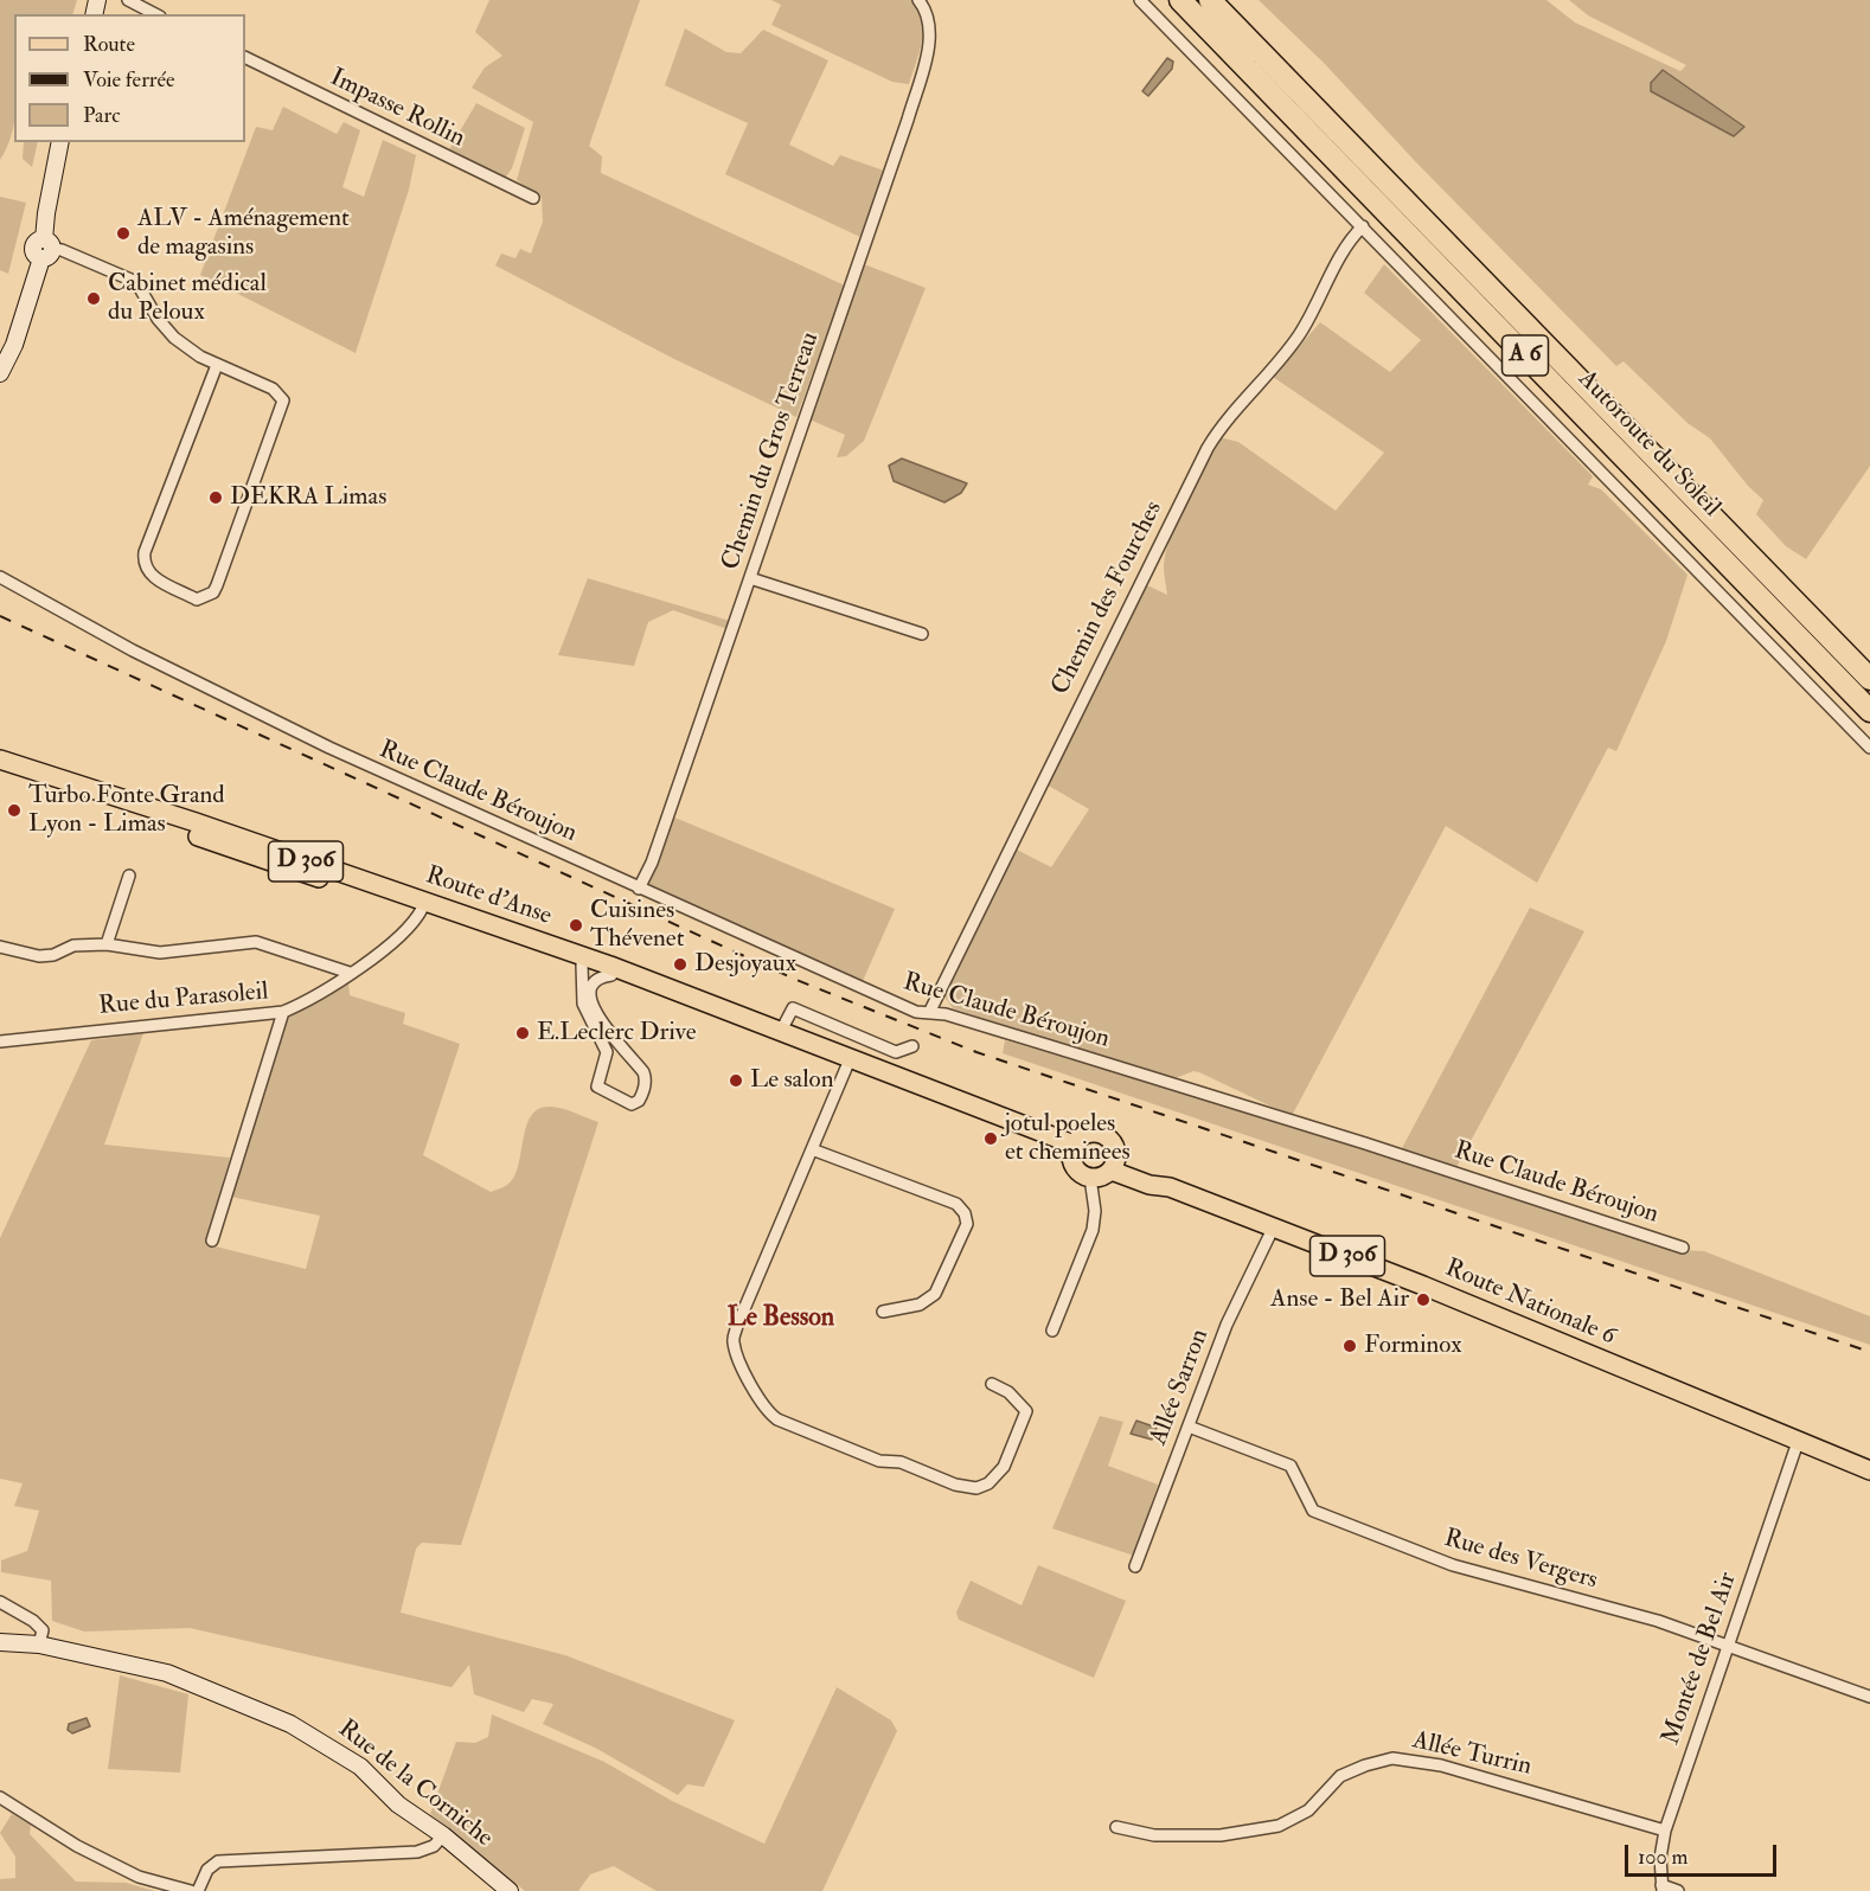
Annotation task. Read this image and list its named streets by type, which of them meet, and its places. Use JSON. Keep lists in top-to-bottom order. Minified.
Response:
{"streets":{"highway":["A 6","Autoroute du Soleil"],"main road":["D 306","Route d'Anse","Route Nationale 6","Rue de la Corniche"],"street":["Impasse Rollin","Chemin du Gros Terreau","Chemin des Fourches","Rue Claude Béroujon","Rue du Parasoleil","Allée Sarron","Rue des Vergers","Montée de Bel Air","Allée Turrin"]},"crossings":[["Chemin du Gros Terreau","Rue Claude Béroujon"],["Chemin des Fourches","Rue Claude Béroujon"],["D 306","Route Nationale 6"],["Route d'Anse","Rue du Parasoleil"],["Route d'Anse","Route Nationale 6"],["Route Nationale 6","Allée Sarron"],["Route Nationale 6","Montée de Bel Air"],["Allée Sarron","Rue des Vergers"],["Rue des Vergers","Montée de Bel Air"],["Montée de Bel Air","Allée Turrin"]],"districts":["Le Besson"],"places":["ALV - Aménagement de magasins","Cabinet médical du Peloux","DEKRA Limas","Turbo Fonte Grand Lyon - Limas","Cuisines Thévenet","Desjoyaux","E.Leclerc Drive","Le salon","jotul poeles et cheminees","Anse - Bel Air","Forminox"],"legend":["Route","Voie ferrée","Parc"],"scale_bar":"100 m"}
